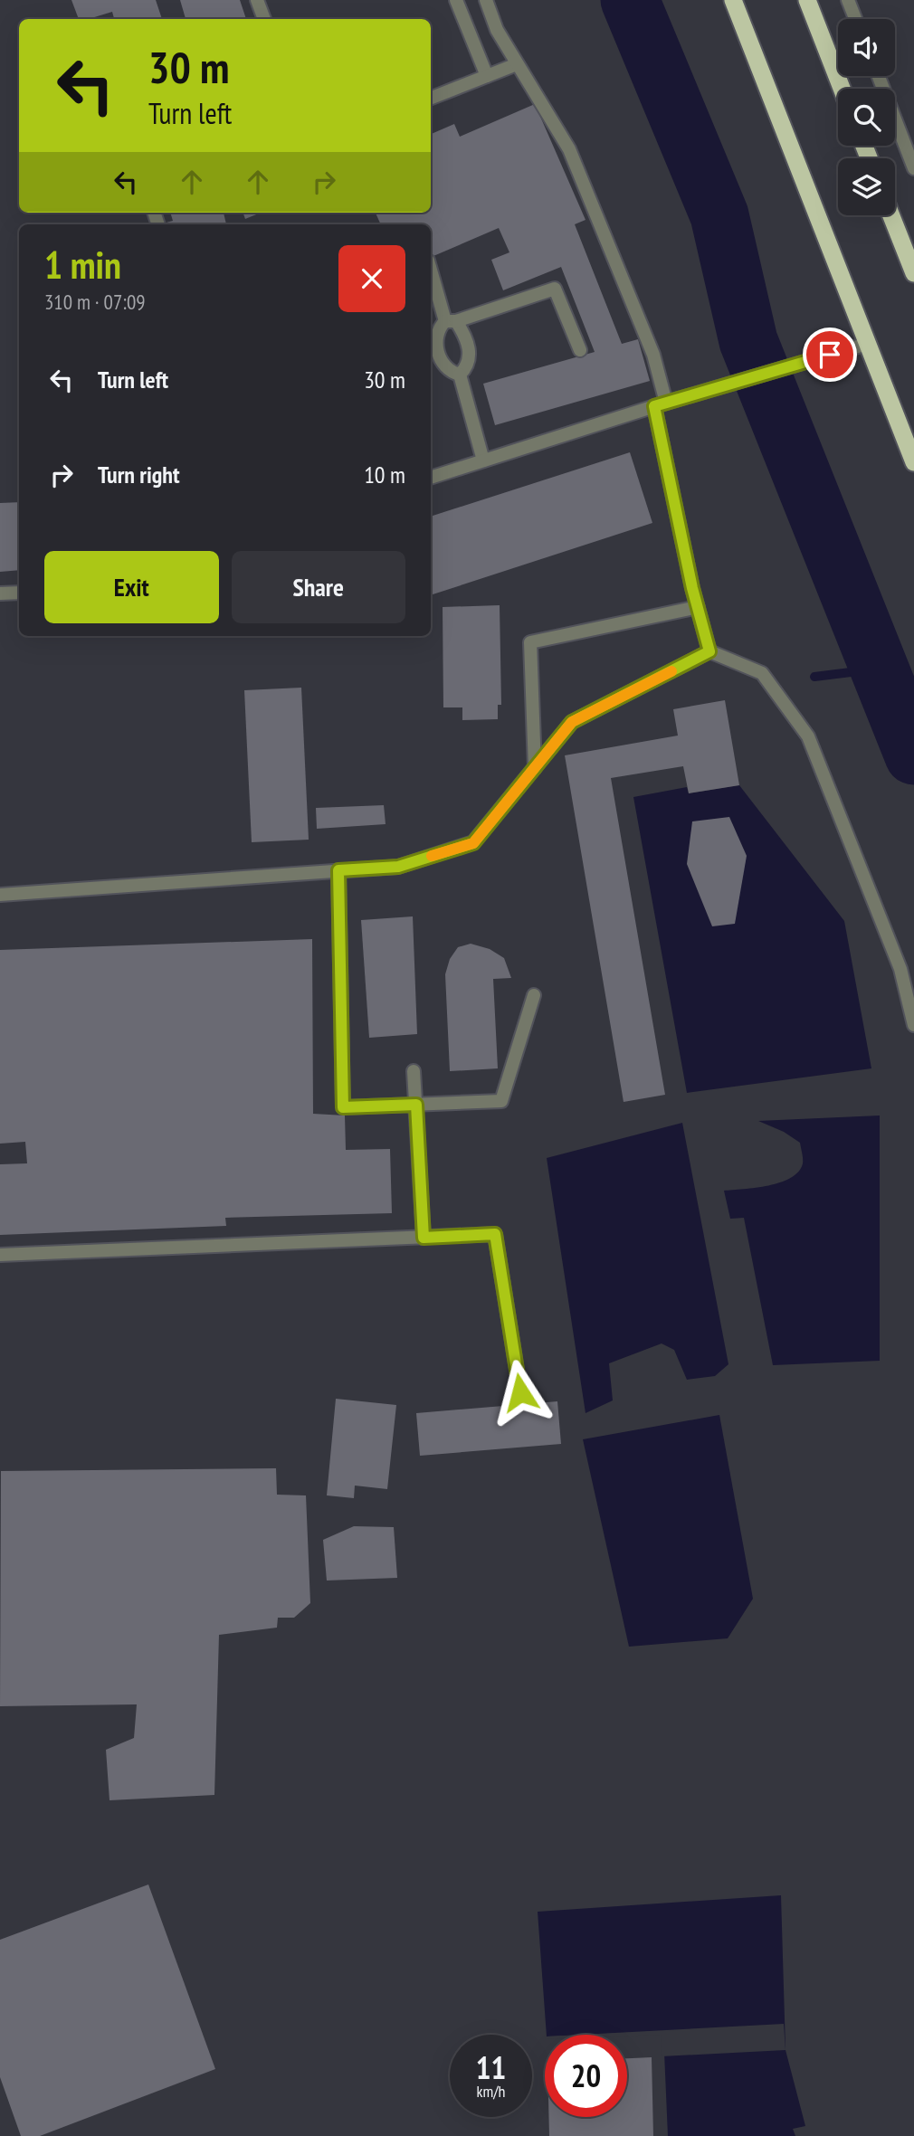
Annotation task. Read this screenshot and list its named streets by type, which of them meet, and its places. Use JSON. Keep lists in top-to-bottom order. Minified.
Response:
{"page":{"turn":["30 m","Turn left"],"heading":["1 min","310 m · 07:09"],"list":[{"name":"Turn left","value":"30 m"},{"name":"Turn right","value":"10 m"}],"buttons":["Exit","Share"],"speed":"11 km/h","limit":"20"}}
